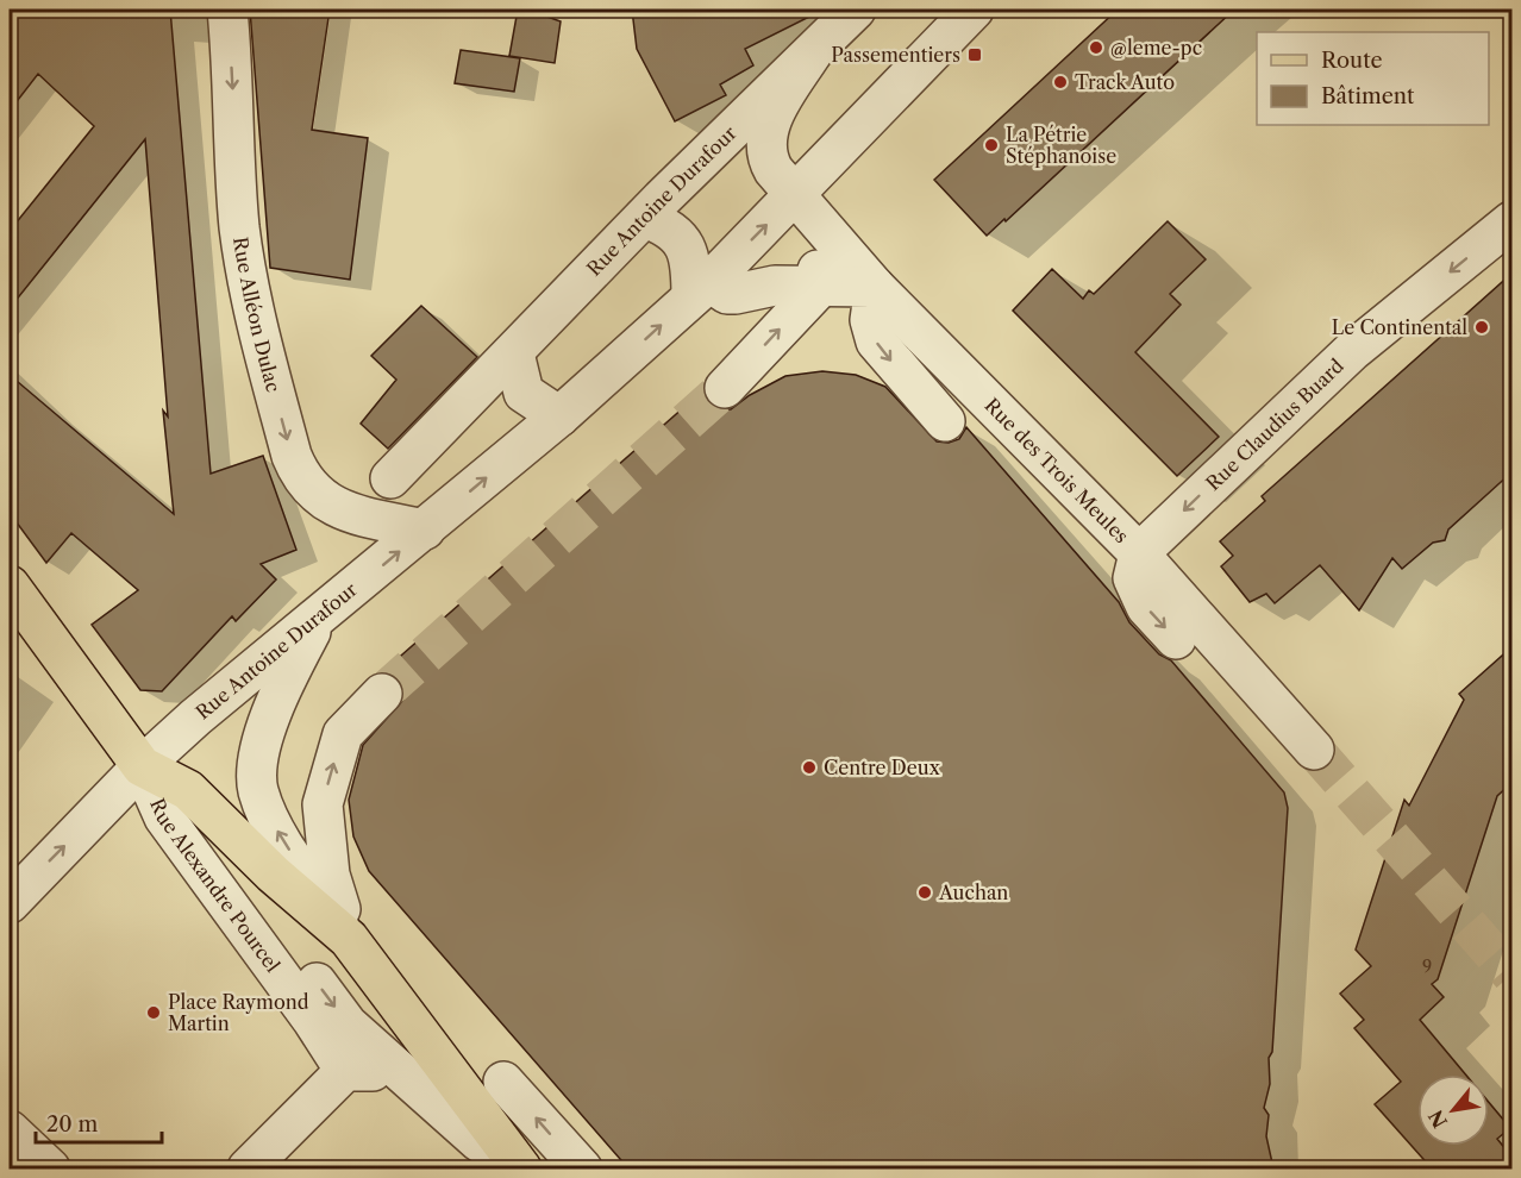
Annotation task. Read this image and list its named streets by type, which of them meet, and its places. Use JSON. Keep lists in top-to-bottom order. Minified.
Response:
{"streets":{"main road":["Rue Alexandre Pourcel"],"street":["Rue Antoine Durafour","Rue Alléon Dulac","Rue Claudius Buard","Rue des Trois Meules"]},"crossings":[["Rue Antoine Durafour","Rue Alléon Dulac"],["Rue Antoine Durafour","Rue des Trois Meules"],["Rue Antoine Durafour","Rue Alexandre Pourcel"],["Rue Claudius Buard","Rue des Trois Meules"]],"one_way":["Rue Alléon Dulac","Rue Claudius Buard"],"places":{"other":["@leme-pc","Track Auto","La Pétrie Stéphanoise","Le Continental","Centre Deux","Auchan","Place Raymond Martin"],"transit":["Passementiers"]},"house_numbers":["9"],"legend":["Route","Bâtiment"],"scale_bar":"20 m","north":"bottom left"}
